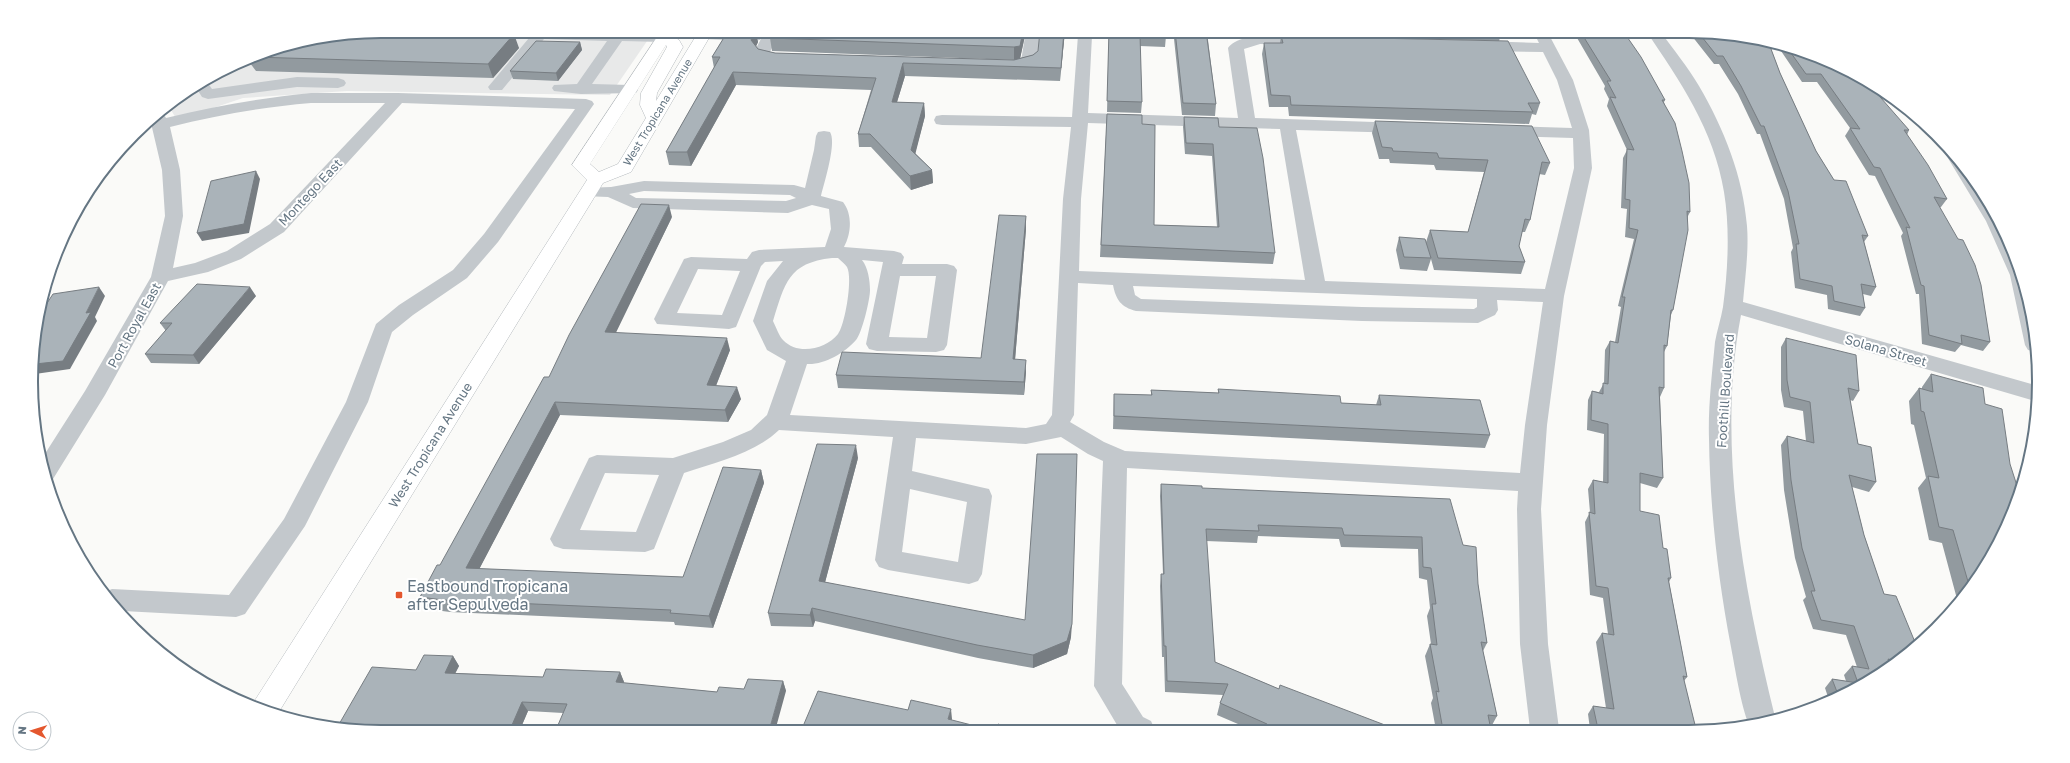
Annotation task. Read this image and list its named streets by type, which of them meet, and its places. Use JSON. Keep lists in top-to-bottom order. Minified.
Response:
{"streets":{"main road":["West Tropicana Avenue"],"street":["Montego East","Port Royal East","Solana Street","Foothill Boulevard"]},"crossings":[["Montego East","Port Royal East"],["Solana Street","Foothill Boulevard"]],"places":{"transit":["Eastbound Tropicana after Sepulveda"]},"north":"left"}
